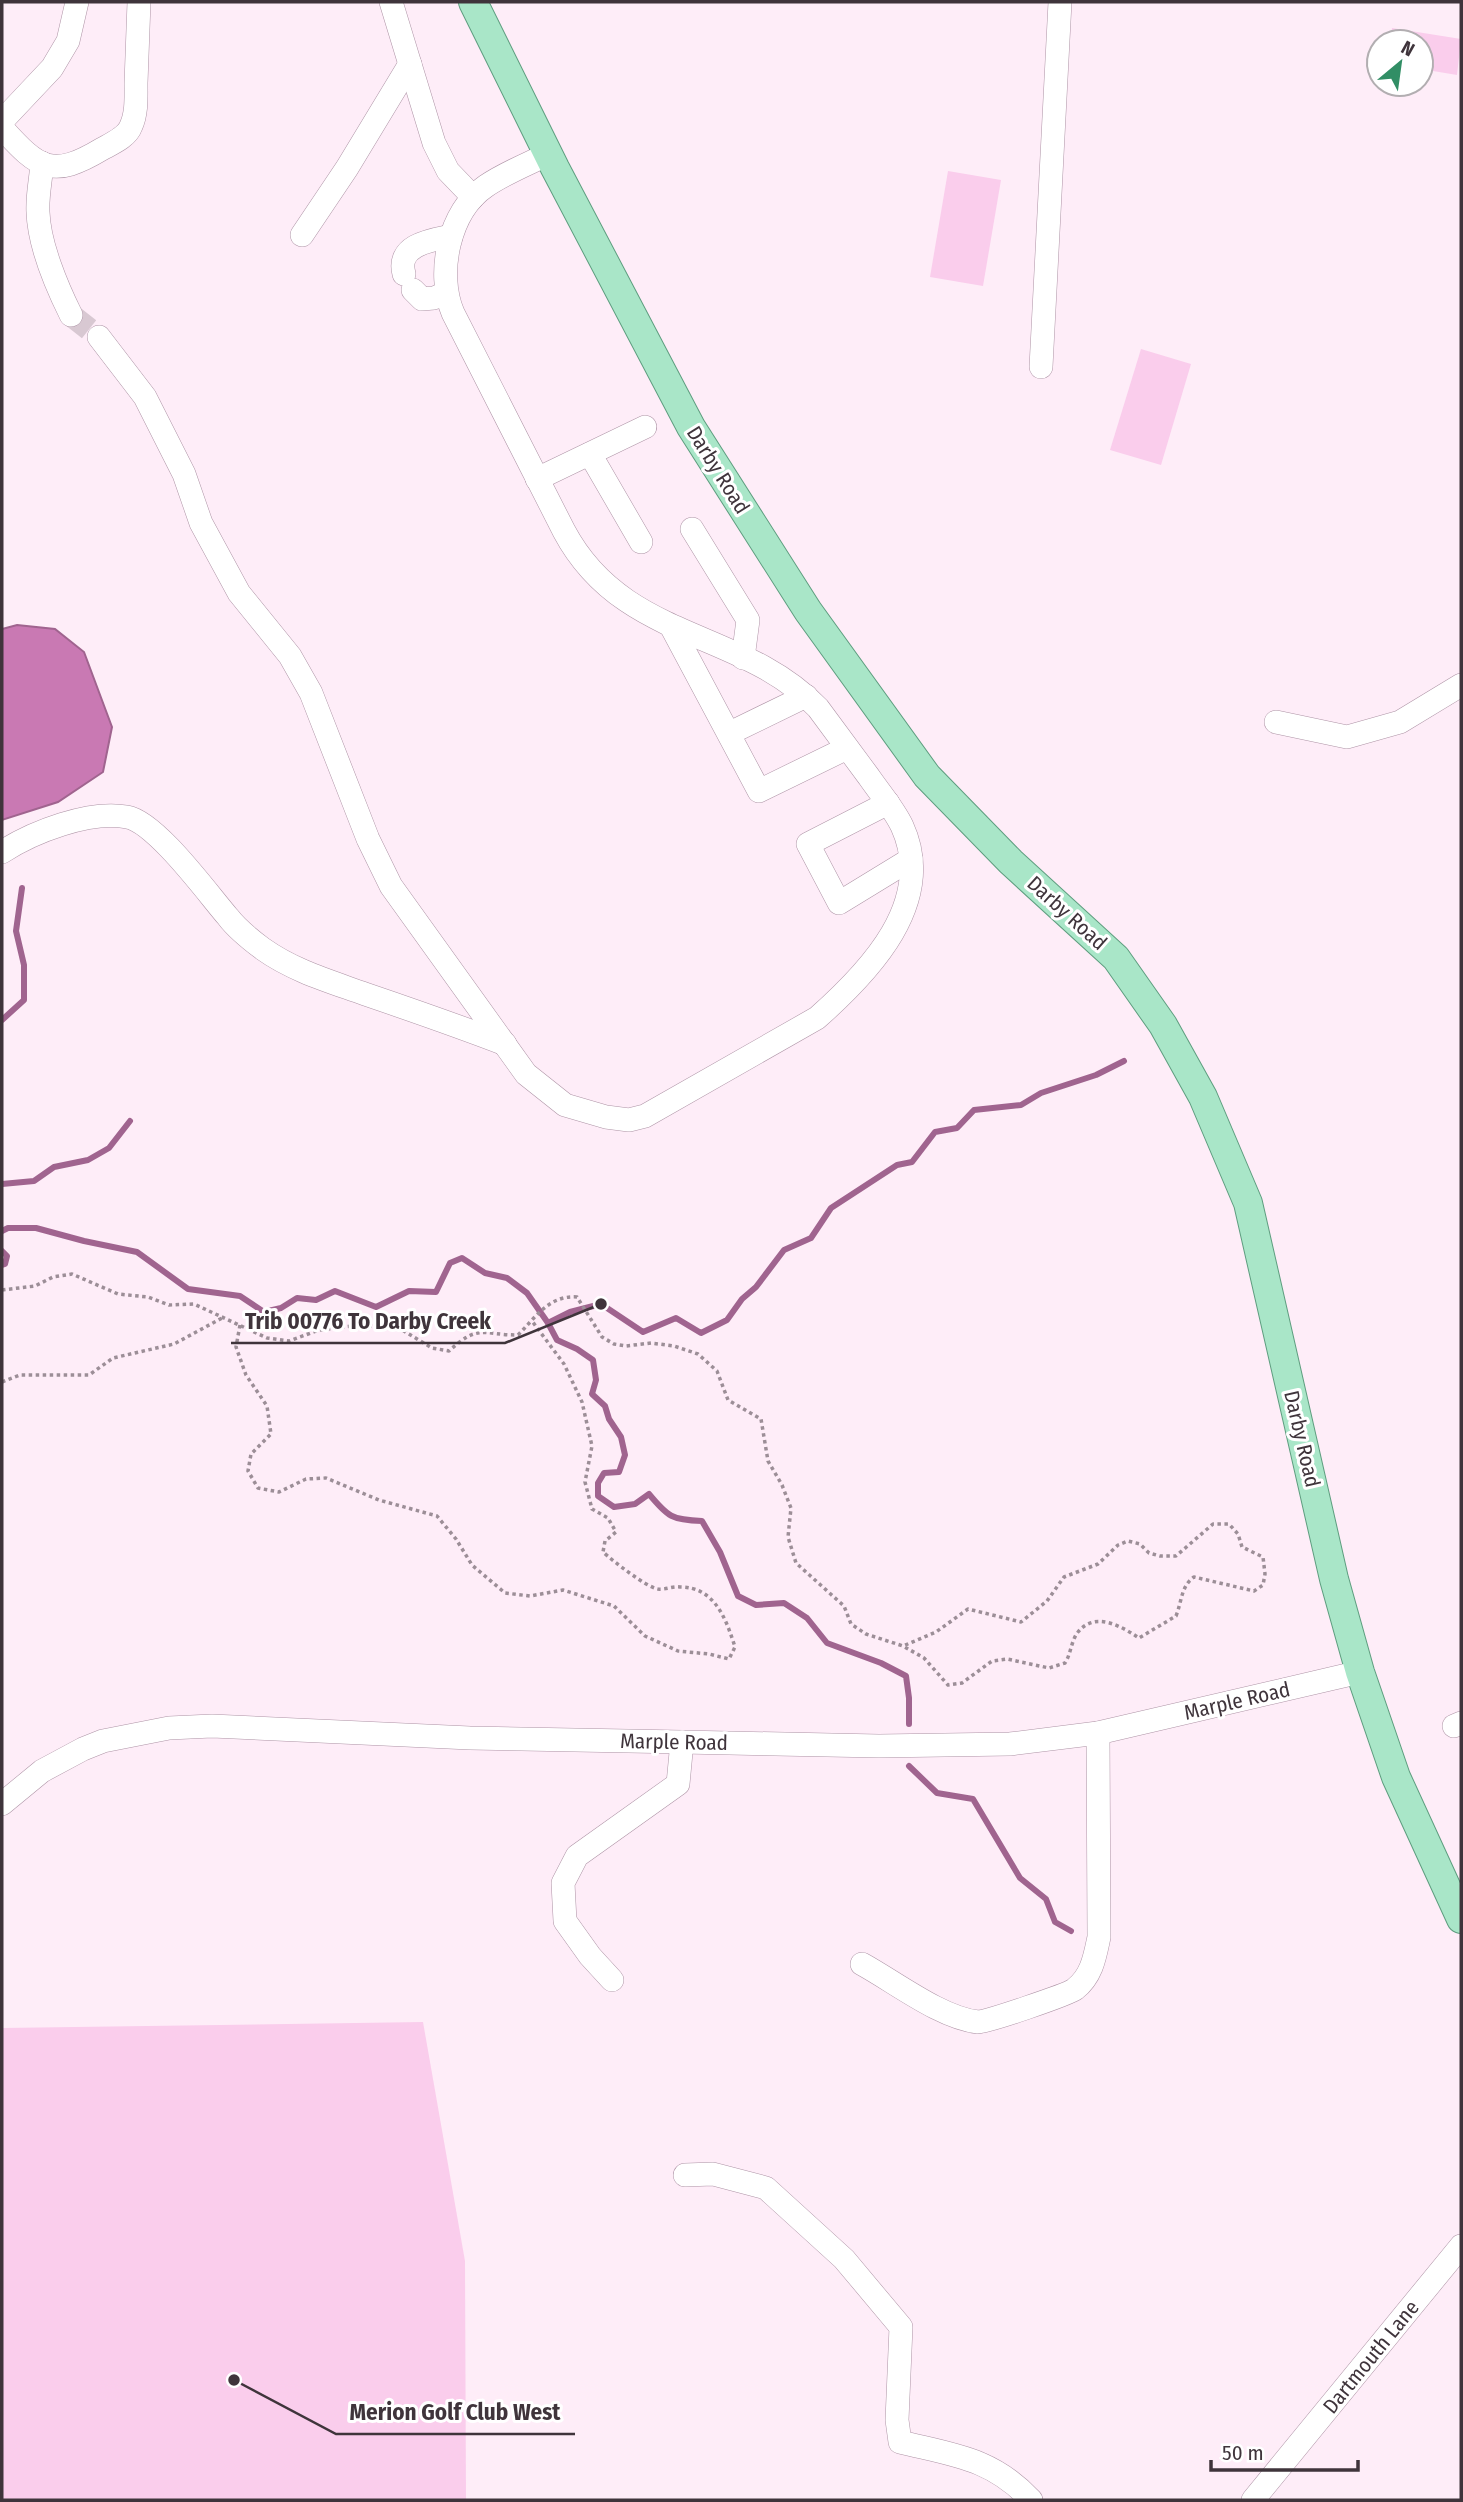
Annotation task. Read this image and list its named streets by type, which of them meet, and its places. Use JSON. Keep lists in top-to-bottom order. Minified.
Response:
{"streets":{"main road":["Darby Road"],"street":["Marple Road","Dartmouth Lane"]},"crossings":[["Darby Road","Marple Road"]],"places":["Trib 00776 To Darby Creek","Merion Golf Club West"],"scale_bar":"50 m","north":"top right"}
